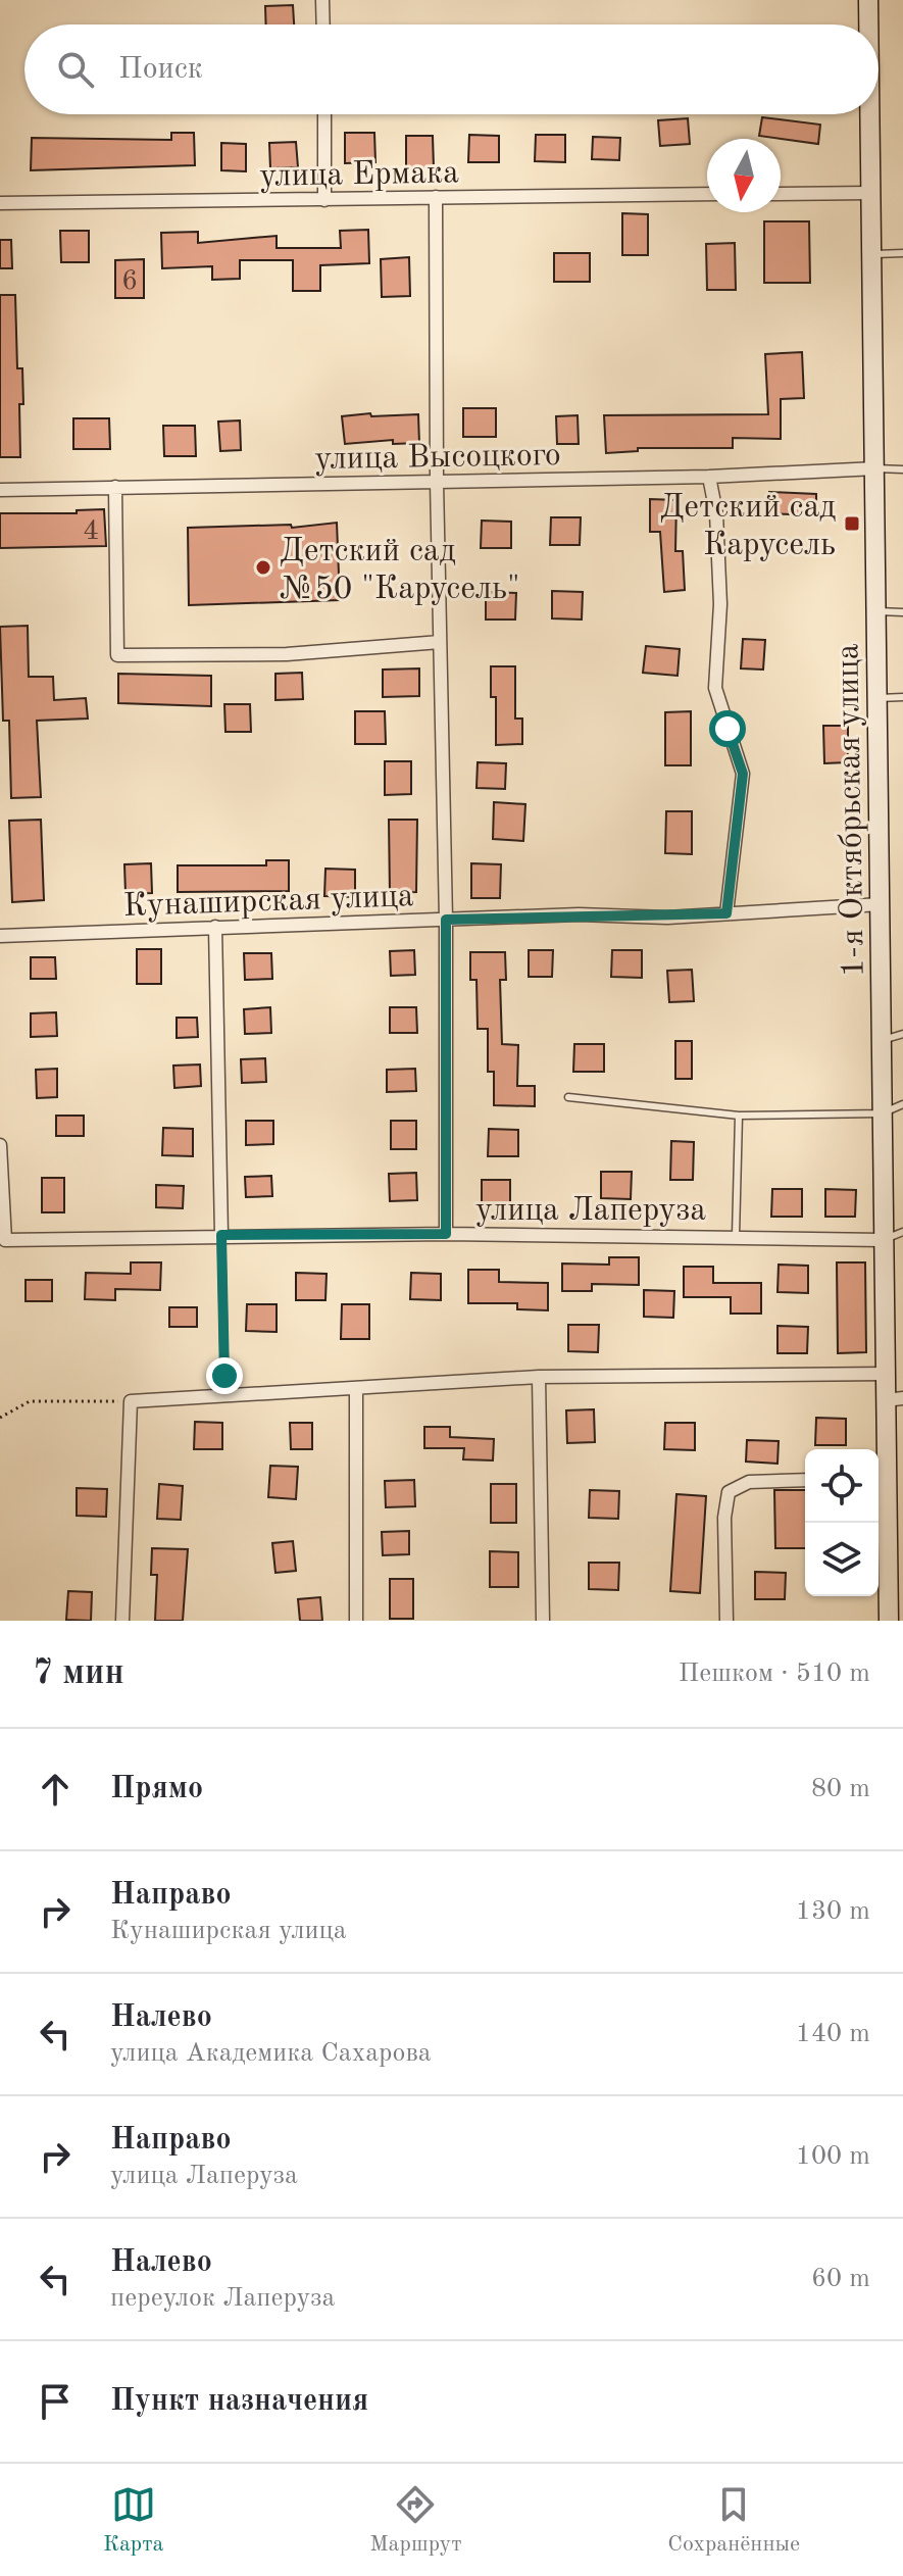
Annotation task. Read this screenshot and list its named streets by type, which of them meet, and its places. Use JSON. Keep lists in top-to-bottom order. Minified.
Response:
{"streets":{"street":["улица Ермака","улица Высоцкого","1-я Октябрьская улица","Кунаширская улица","улица Лаперуза"]},"crossings":[["улица Высоцкого","1-я Октябрьская улица"],["1-я Октябрьская улица","Кунаширская улица"],["1-я Октябрьская улица","улица Лаперуза"]],"places":{"transit":["Детский сад Карусель"],"other":["Детский сад №50 \"Карусель\""]},"house_numbers":["6","4"],"north":"bottom","page":{"search":"Поиск","heading":["7 мин","Пешком · 510 m"],"list":[["Прямо","80 m"],["Направо","Кунаширская улица","130 m"],["Налево","улица Академика Сахарова","140 m"],["Направо","улица Лаперуза","100 m"],["Налево","переулок Лаперуза","60 m"],"Пункт назначения"],"nav":["Карта","Маршрут","Сохранённые"]}}
